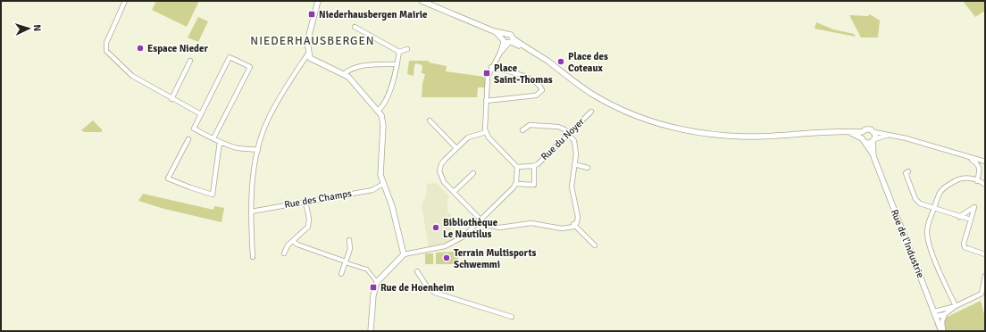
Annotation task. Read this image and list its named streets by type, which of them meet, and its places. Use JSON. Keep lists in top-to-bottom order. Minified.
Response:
{"streets":{"street":["Rue du Noyer","Rue des Champs","Rue de l'Industrie"]},"districts":["NIEDERHAUSBERGEN"],"places":{"transit":["Niederhausbergen Mairie","Place Saint-Thomas","Rue de Hoenheim"],"other":["Espace Nieder","Place des Coteaux","Bibliothèque Le Nautilus","Terrain Multisports Schwemmi"]},"north":"right"}
